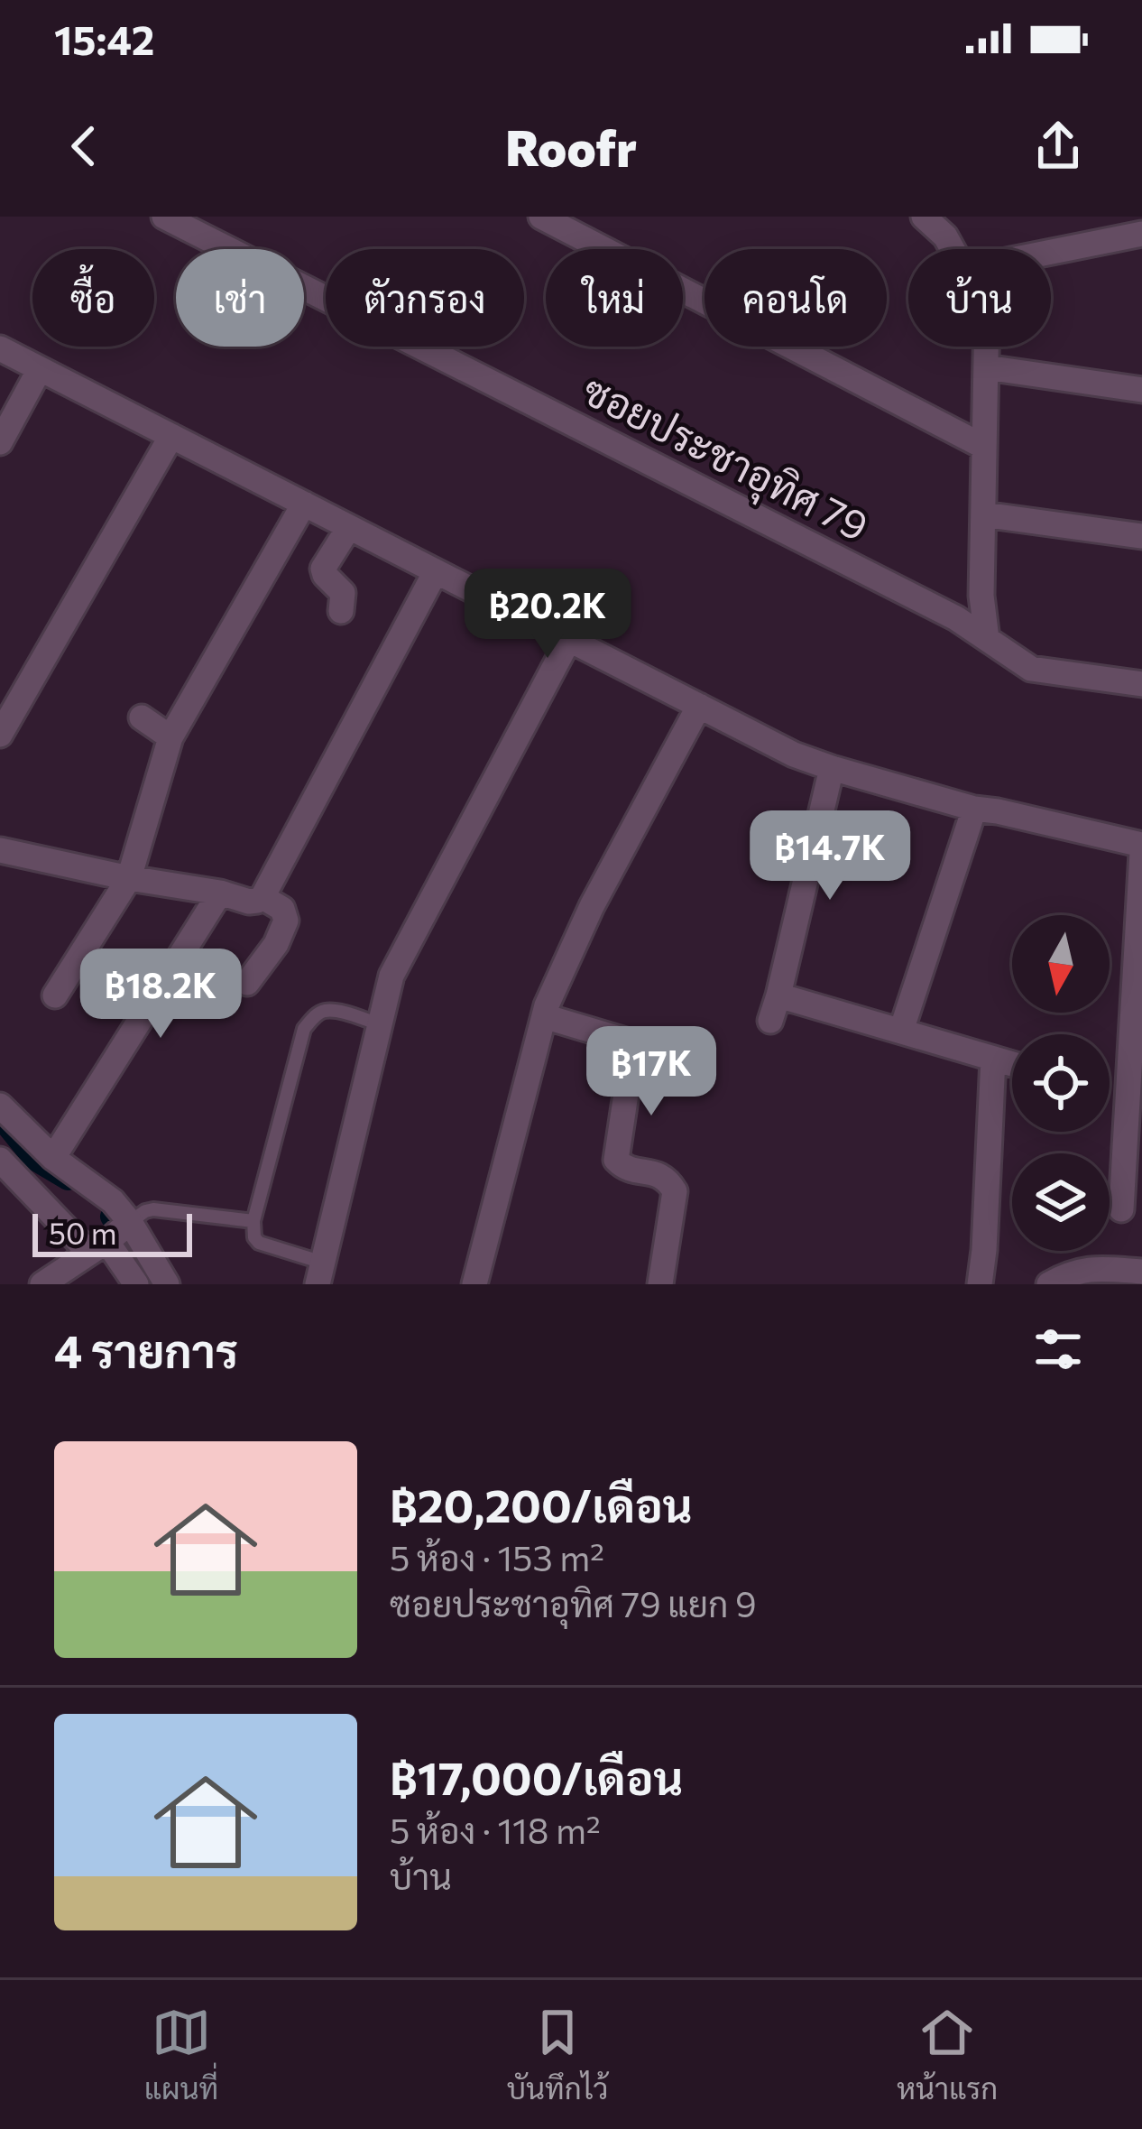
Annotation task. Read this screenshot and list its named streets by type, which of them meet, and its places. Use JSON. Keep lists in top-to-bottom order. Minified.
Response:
{"streets":{"street":["ซอยประชาอุทิศ 79"]},"scale_bar":"50 m","north":"bottom","page":{"status":"15:42","header":"Roofr","chip":["ซื้อ","เช่า","ตัวกรอง","ใหม่","คอนโด","บ้าน"],"price":["฿20.2K","฿14.7K","฿18.2K","฿17K"],"scale":"50 m","heading":"4 รายการ","list":[{"name":"฿20,200/เดือน","note":"5 ห้อง · 153 m² · ซอยประชาอุทิศ 79 แยก 9"},{"name":"฿17,000/เดือน","note":"5 ห้อง · 118 m² · บ้าน"}],"tabs":["แผนที่","บันทึกไว้","หน้าแรก"]}}
